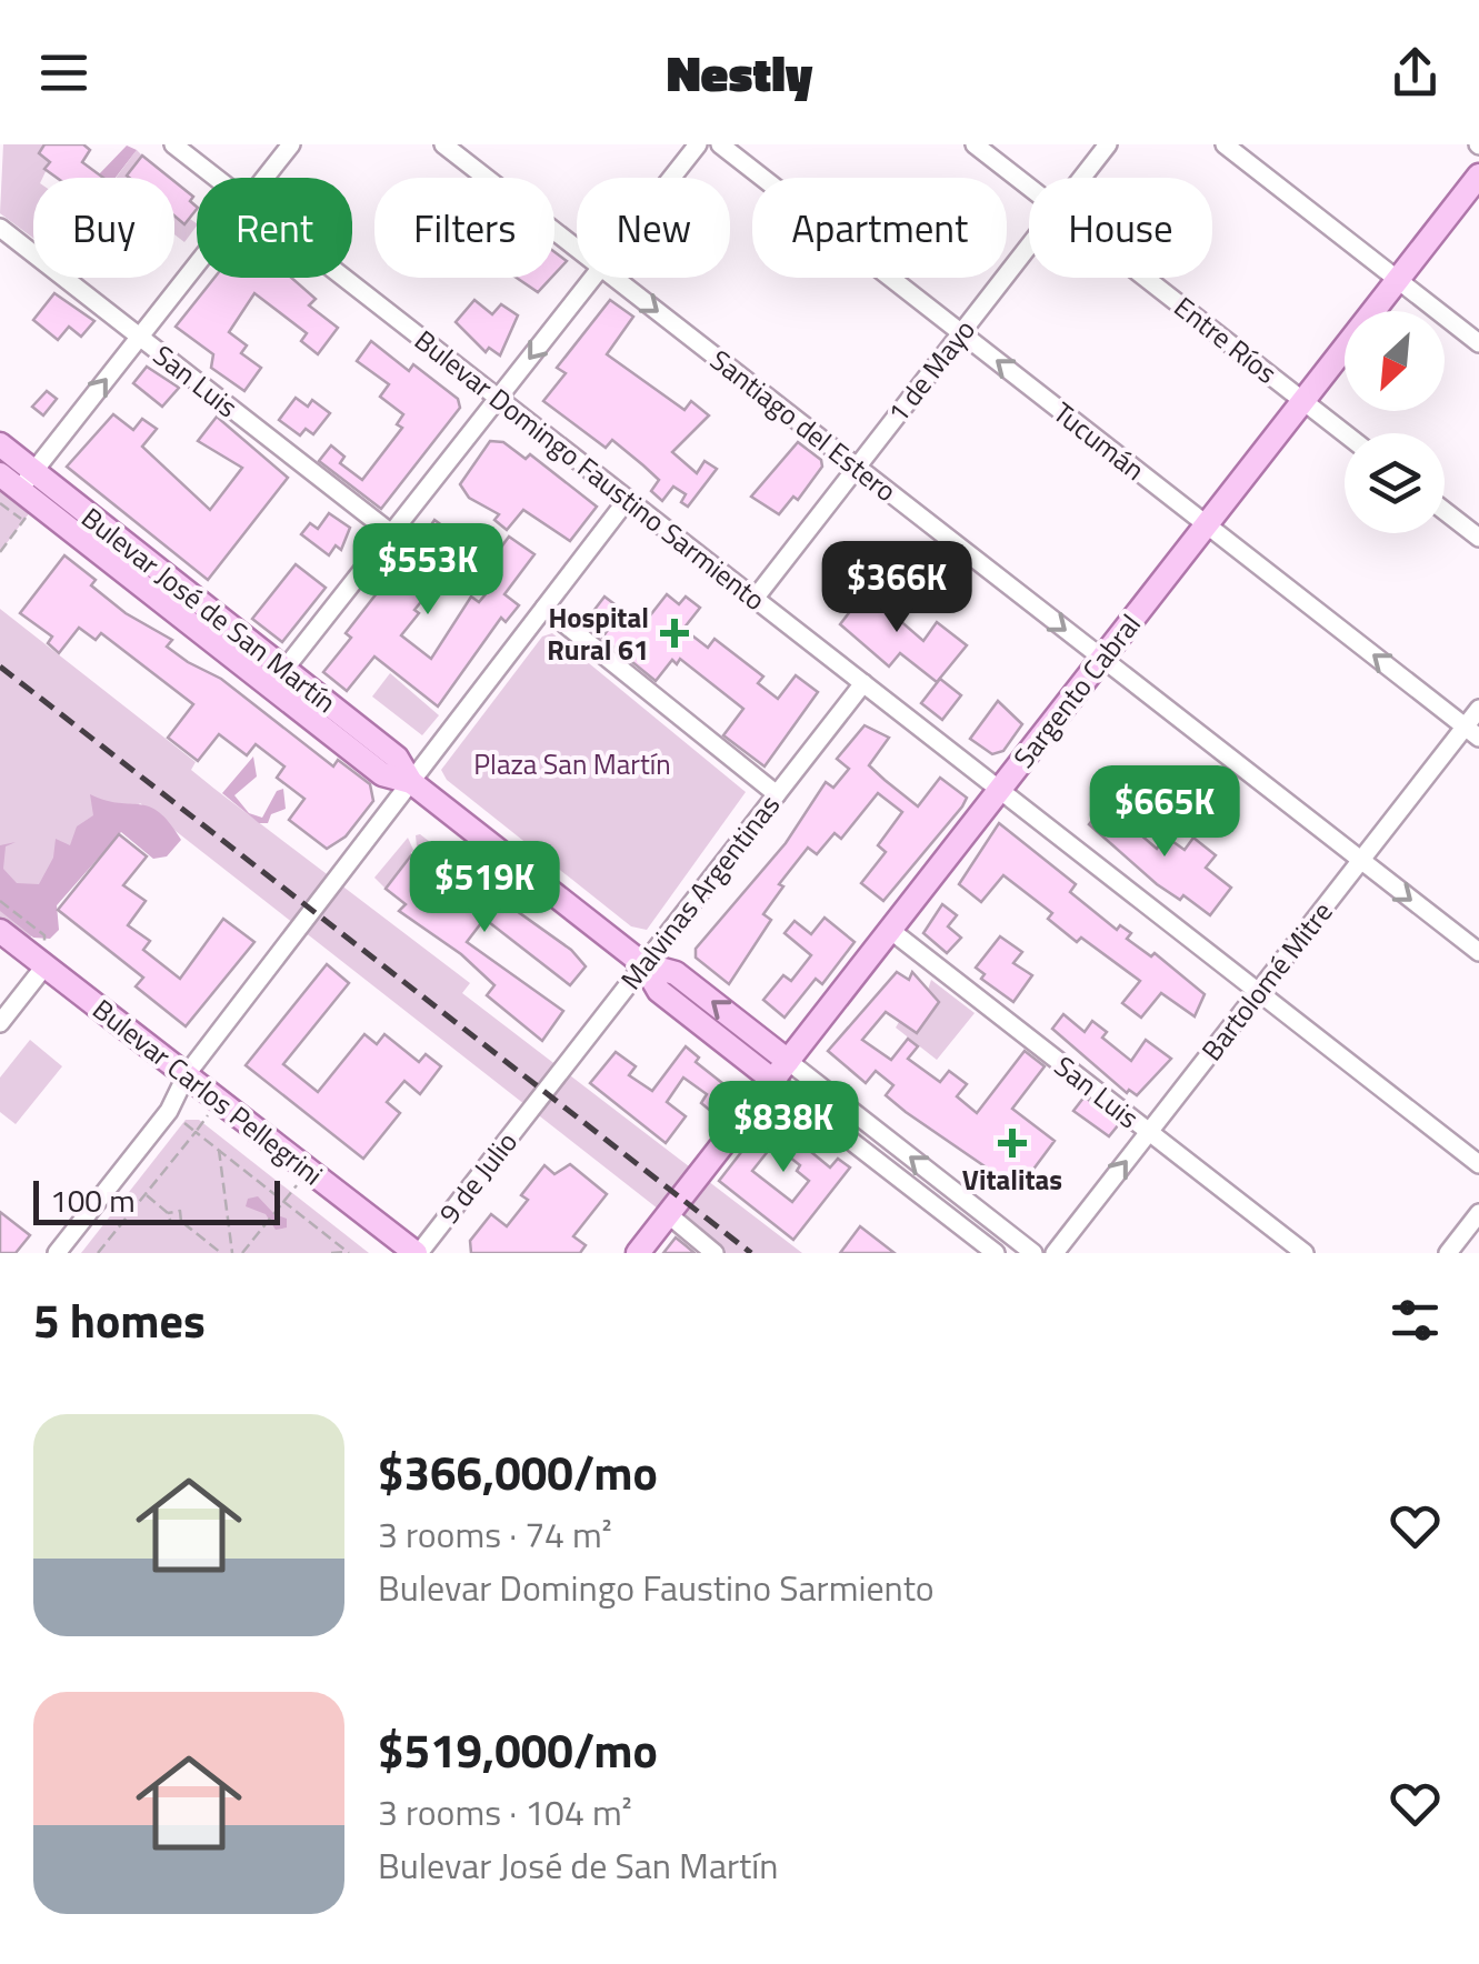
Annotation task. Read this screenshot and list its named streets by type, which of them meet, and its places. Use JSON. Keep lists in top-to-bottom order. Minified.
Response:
{"streets":{"main road":["Bulevar José de San Martín","Sargento Cabral","Bulevar Carlos Pellegrini"],"street":["Entre Ríos","1 de Mayo","San Luis","Santiago del Estero","Tucumán","Bulevar Domingo Faustino Sarmiento","Malvinas Argentinas","Bartolomé Mitre","9 de Julio"]},"crossings":[["Entre Ríos","Sargento Cabral"],["1 de Mayo","Santiago del Estero"],["1 de Mayo","Tucumán"],["1 de Mayo","Bulevar Domingo Faustino Sarmiento"],["San Luis","Sargento Cabral"],["San Luis","Bartolomé Mitre"],["Santiago del Estero","Sargento Cabral"],["Santiago del Estero","Bartolomé Mitre"],["Tucumán","Sargento Cabral"],["Tucumán","Bartolomé Mitre"],["Bulevar Domingo Faustino Sarmiento","Sargento Cabral"],["Bulevar Domingo Faustino Sarmiento","Malvinas Argentinas"],["Bulevar Domingo Faustino Sarmiento","Bartolomé Mitre"],["Bulevar José de San Martín","Sargento Cabral"],["Bulevar José de San Martín","Malvinas Argentinas"],["Malvinas Argentinas","9 de Julio"],["Bulevar Carlos Pellegrini","9 de Julio"]],"one_way":["Santiago del Estero","Tucumán"],"parks":["Plaza San Martín"],"places":{"health":["Hospital Rural 61","Vitalitas"]},"scale_bar":"100 m","north":"bottom left","page":{"header":"Nestly","chip":["Buy","Rent","Filters","New","Apartment","House"],"price":["$553K","$366K","$665K","$519K","$838K"],"scale":"100 m","heading":"5 homes","list":[{"name":"$366,000/mo","note":"3 rooms · 74 m² · Bulevar Domingo Faustino Sarmiento"},{"name":"$519,000/mo","note":"3 rooms · 104 m² · Bulevar José de San Martín"}]}}
